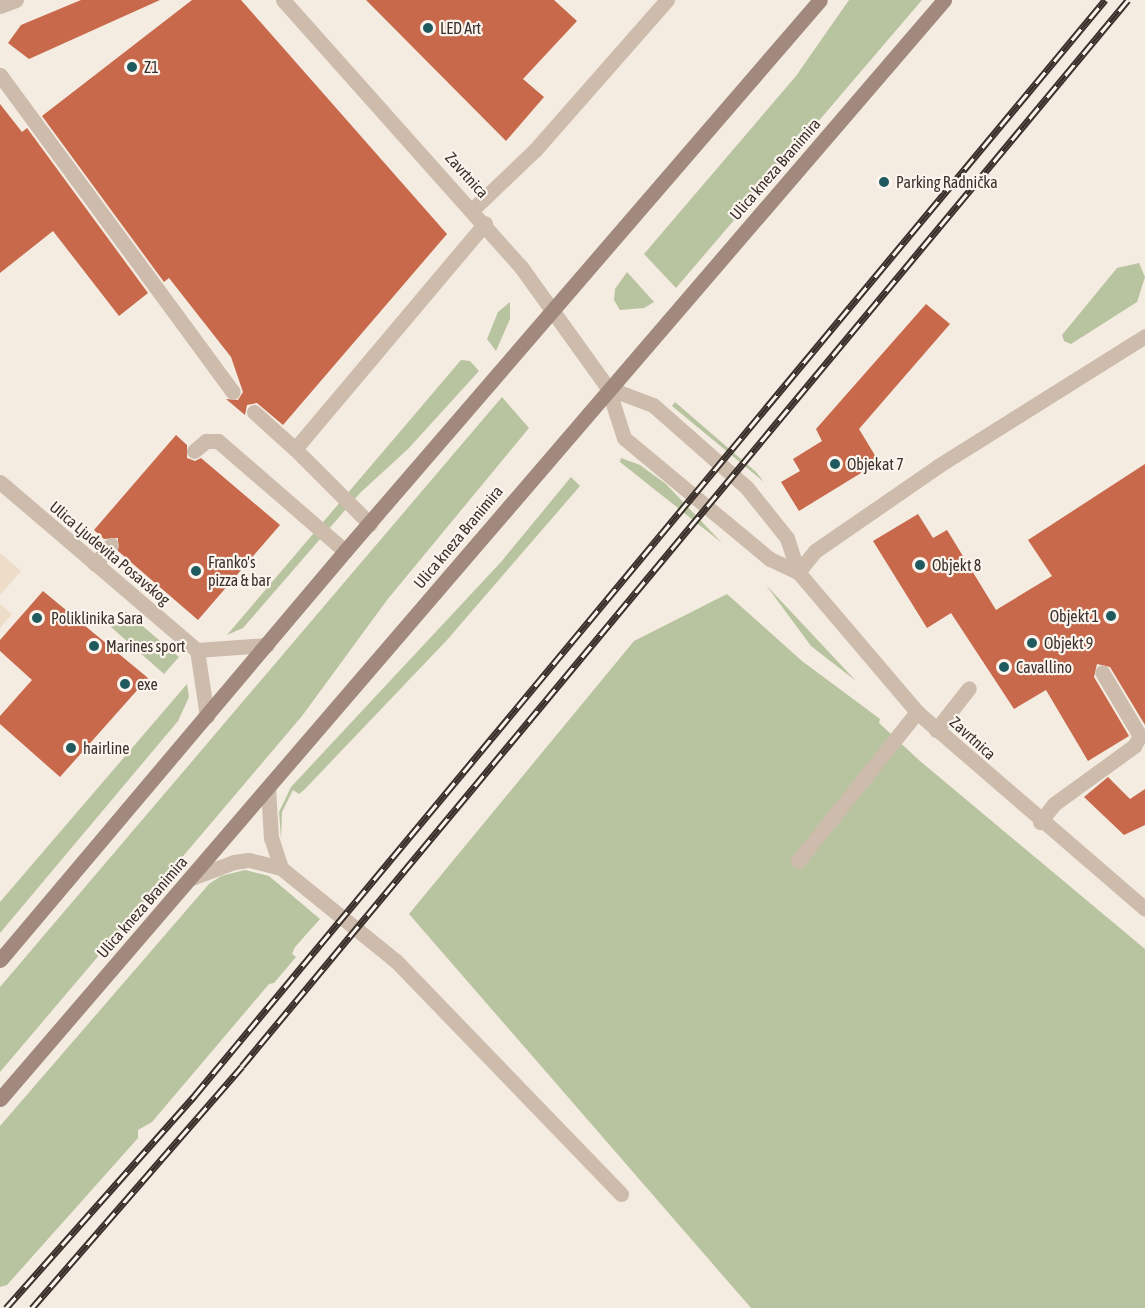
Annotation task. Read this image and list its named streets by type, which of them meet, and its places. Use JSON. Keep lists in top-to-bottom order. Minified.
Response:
{"streets":{"main road":["Ulica kneza Branimira"],"street":["Zavrtnica","Ulica Ljudevita Posavskog"]},"crossings":[["Ulica kneza Branimira","Zavrtnica"]],"places":["LED Art","Z1","Parking Radnička","Objekat 7","Objekt 8","Franko's pizza & bar","Objekt 1","Poliklinika Sara","Objekt 9","Marines sport","Cavallino","exe","hairline"]}
